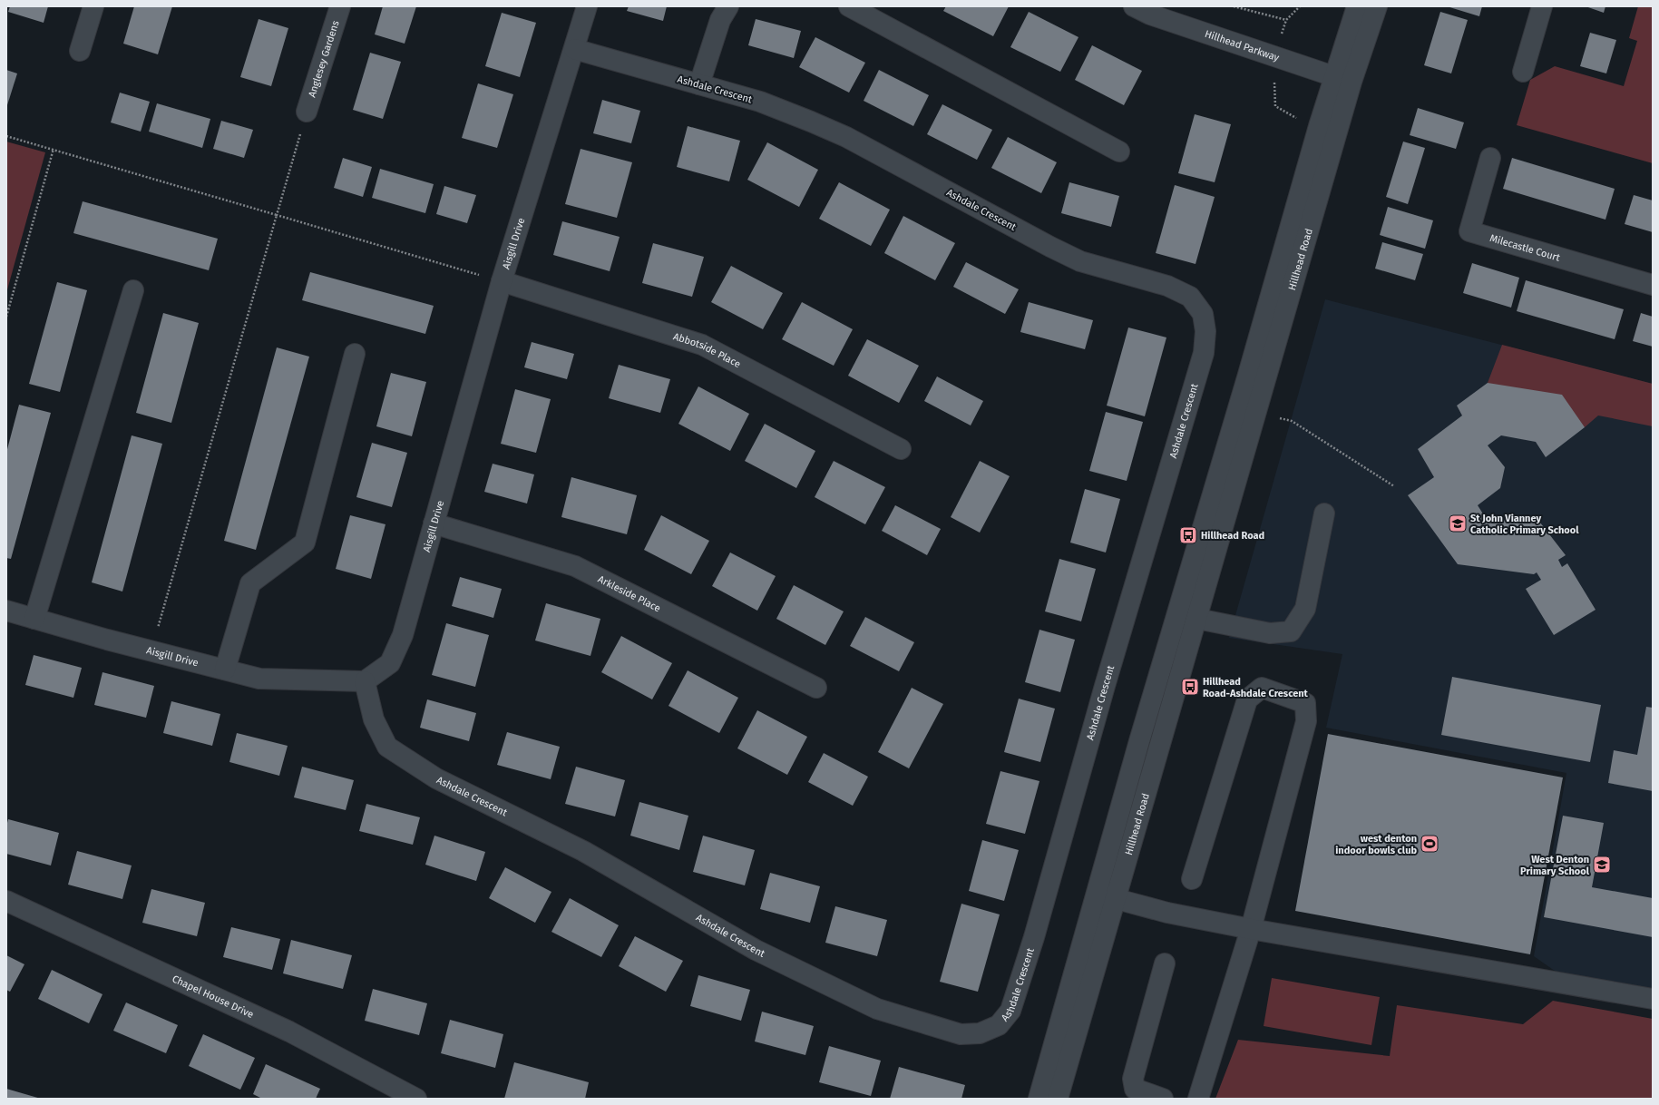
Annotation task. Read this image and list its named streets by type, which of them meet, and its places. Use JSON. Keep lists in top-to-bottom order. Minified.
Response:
{"streets":{"street":["Hillhead Parkway","Anglesey Gardens","Ashdale Crescent","Aisgill Drive","Milecastle Court","Hillhead Road","Abbotside Place","Arkleside Place","Chapel House Drive"]},"crossings":[["Hillhead Parkway","Hillhead Road"],["Ashdale Crescent","Aisgill Drive"],["Aisgill Drive","Abbotside Place"],["Aisgill Drive","Arkleside Place"]],"places":{"school or university":["St John Vianney Catholic Primary School","West Denton Primary School"],"bus stop":["Hillhead Road","Hillhead Road-Ashdale Crescent"],"sports":["west denton indoor bowls club"]}}
